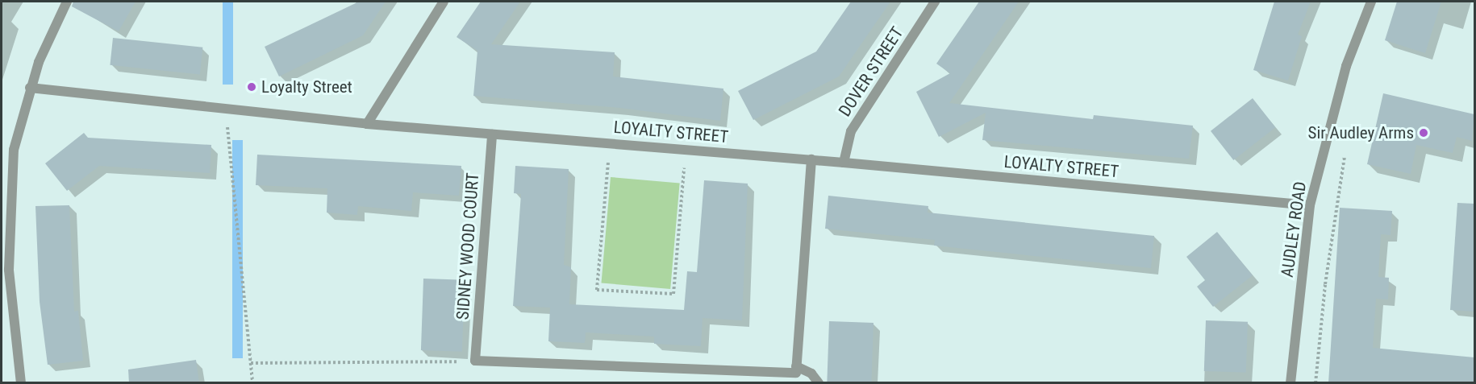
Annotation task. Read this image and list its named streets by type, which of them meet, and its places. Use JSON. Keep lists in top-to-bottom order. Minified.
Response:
{"streets":{"street":["DOVER STREET","LOYALTY STREET","AUDLEY ROAD","SIDNEY WOOD COURT"]},"crossings":[["DOVER STREET","LOYALTY STREET"],["LOYALTY STREET","AUDLEY ROAD"],["LOYALTY STREET","SIDNEY WOOD COURT"]],"places":["Loyalty Street","Sir Audley Arms"]}
